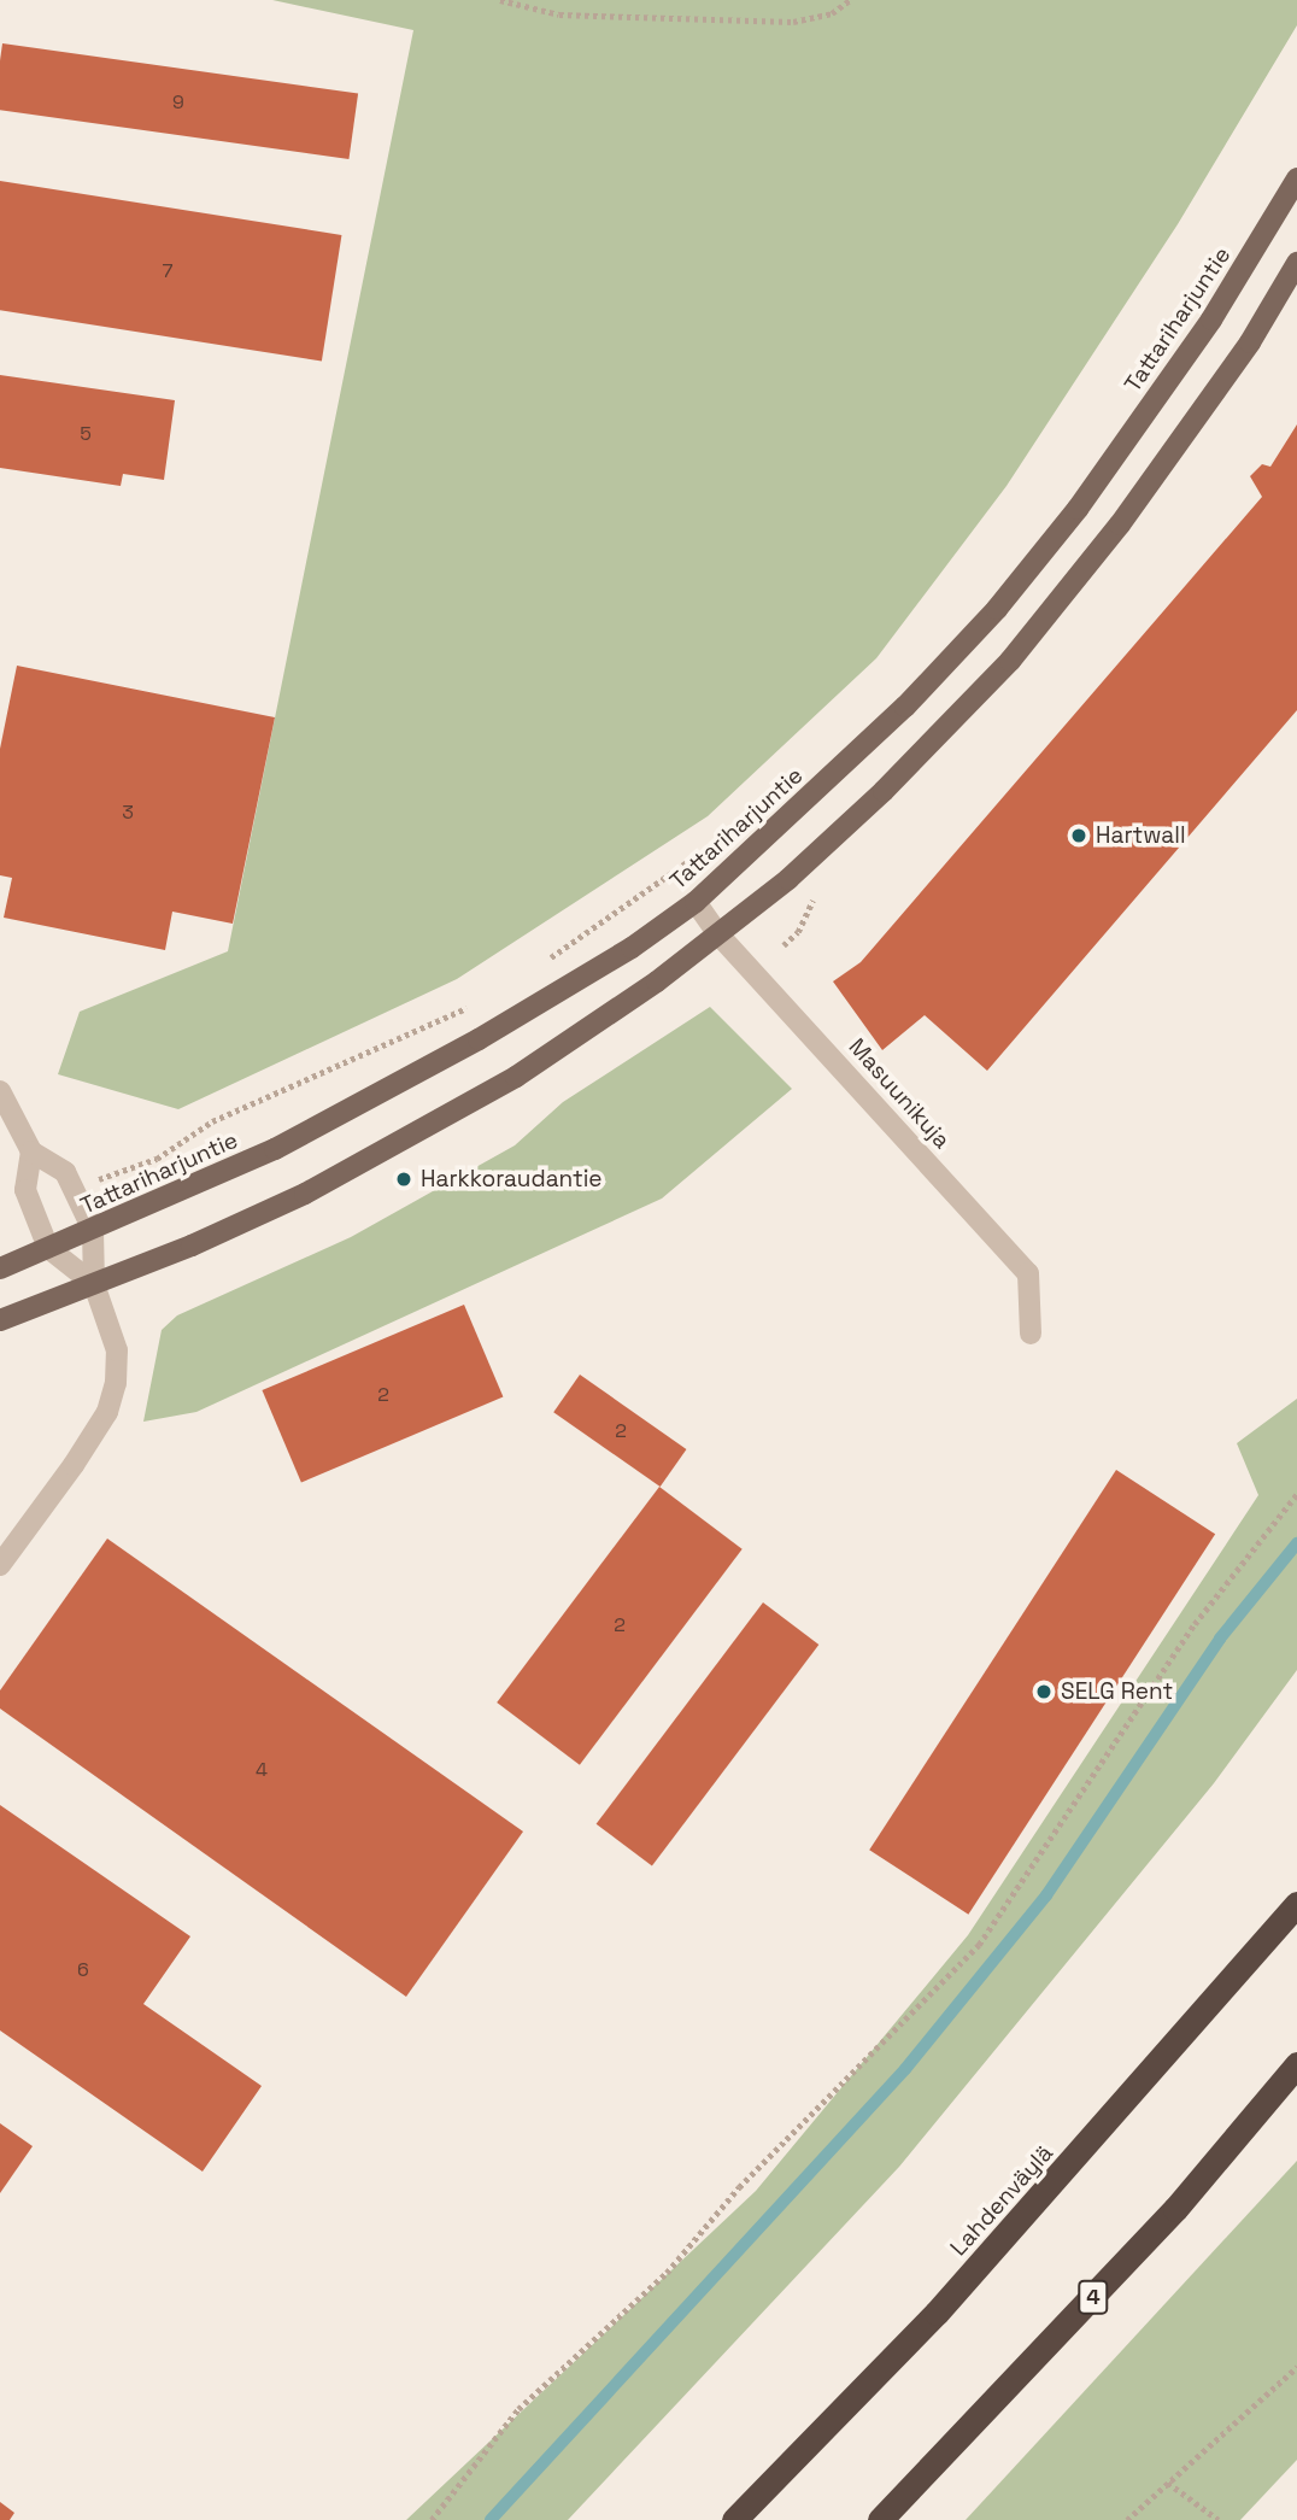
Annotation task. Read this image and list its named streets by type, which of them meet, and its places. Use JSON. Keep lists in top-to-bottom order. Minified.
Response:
{"streets":{"highway":["Lahdenväylä","4"],"main road":["Tattariharjuntie"],"street":["Masuunikuja"]},"crossings":[["Tattariharjuntie","Masuunikuja"]],"places":["Hartwall","Harkkoraudantie","SELG Rent"],"house_numbers":["9","7","5","3","2","2","2","4","6"]}
